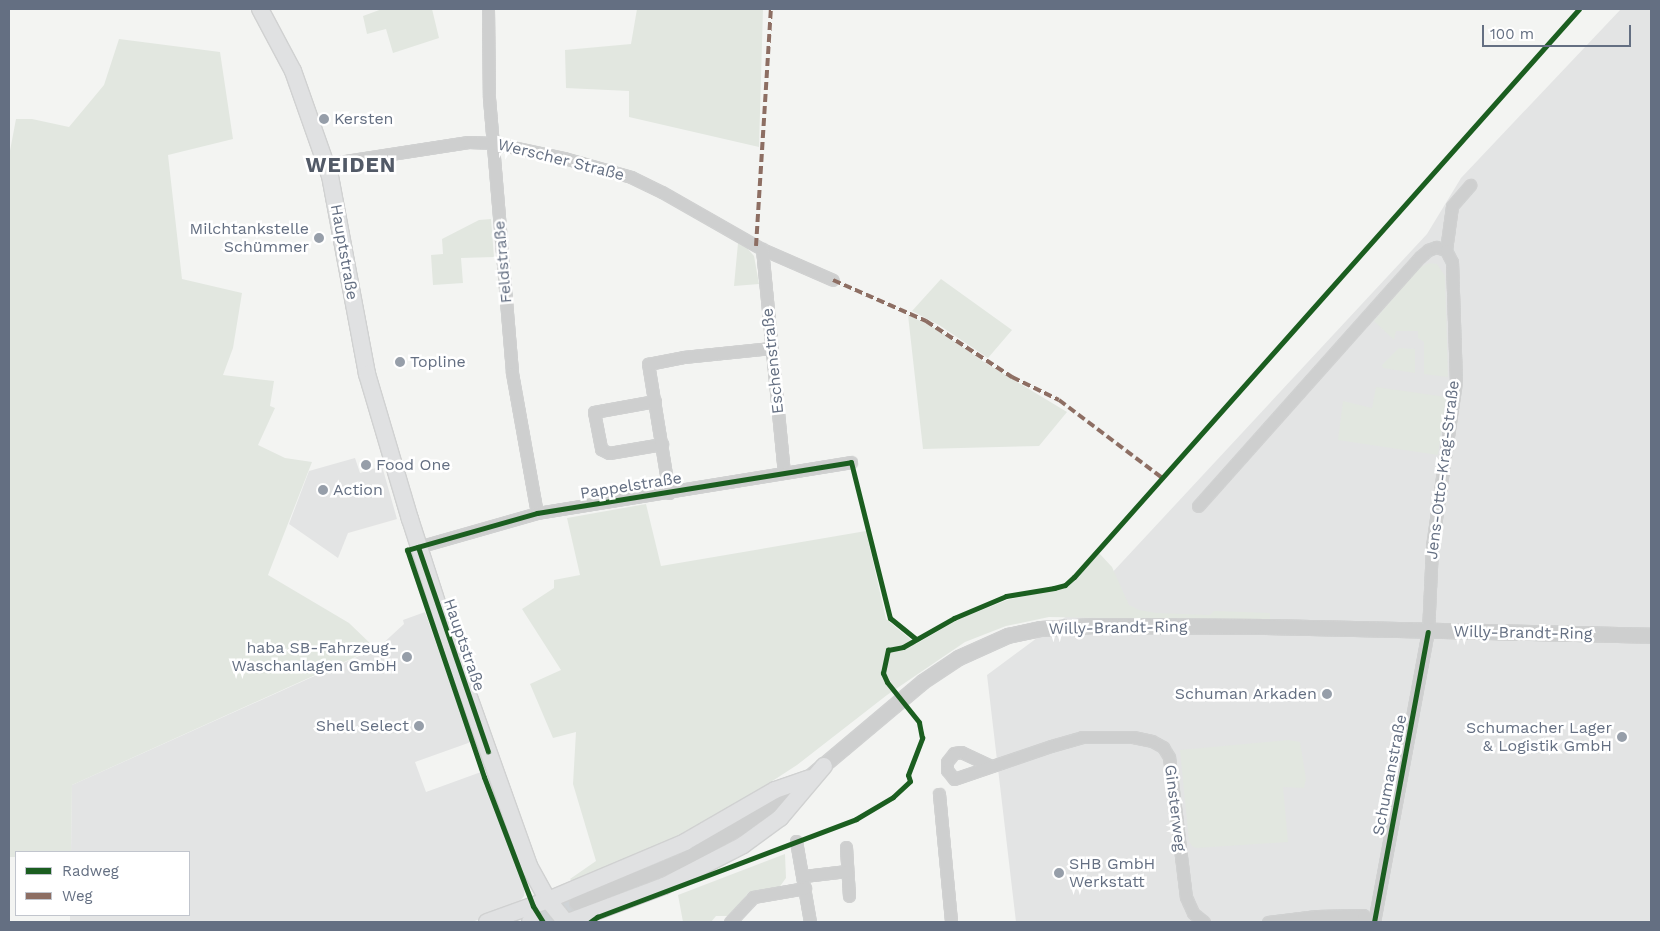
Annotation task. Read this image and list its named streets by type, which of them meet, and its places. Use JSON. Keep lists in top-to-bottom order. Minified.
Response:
{"streets":{"main road":["Hauptstraße"],"street":["Werscher Straße","Feldstraße","Eschenstraße","Jens-Otto-Krag-Straße","Pappelstraße","Willy-Brandt-Ring","Schumanstraße","Ginsterweg"]},"crossings":[["Werscher Straße","Hauptstraße"],["Werscher Straße","Feldstraße"],["Werscher Straße","Eschenstraße"],["Hauptstraße","Pappelstraße"],["Feldstraße","Pappelstraße"],["Eschenstraße","Pappelstraße"],["Jens-Otto-Krag-Straße","Willy-Brandt-Ring"],["Jens-Otto-Krag-Straße","Schumanstraße"],["Willy-Brandt-Ring","Schumanstraße"]],"districts":["WEIDEN"],"places":["Kersten","Milchtankstelle Schümmer","Topline","Food One","Action","haba SB-Fahrzeug- Waschanlagen GmbH","Schuman Arkaden","Shell Select","Schumacher Lager & Logistik GmbH","SHB GmbH Werkstatt"],"legend":["Radweg","Weg"],"scale_bar":"100 m"}
